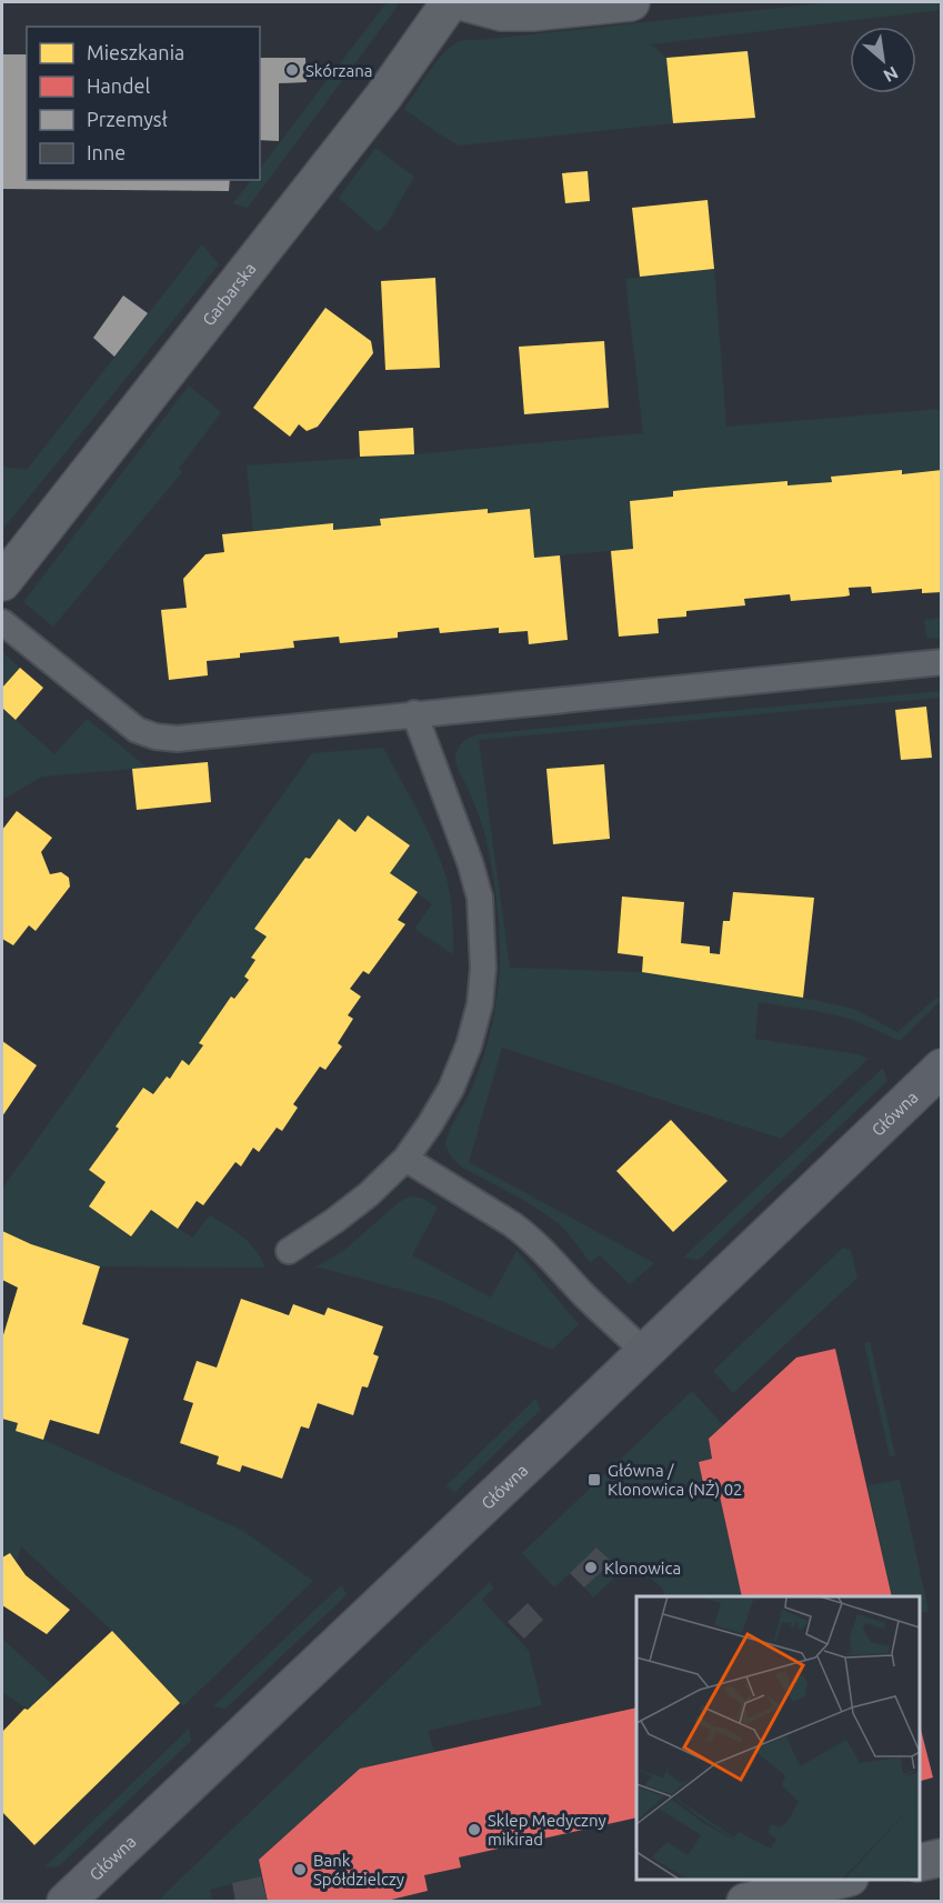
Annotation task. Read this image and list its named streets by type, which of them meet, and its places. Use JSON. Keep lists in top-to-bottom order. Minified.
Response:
{"streets":{"street":["Garbarska","Główna"]},"places":{"other":["Skórzana","Klonowica","Sklep Medyczny mikirad","Bank Spółdzielczy"],"transit":["Główna / Klonowica (NŻ) 02"]},"legend":["Mieszkania","Handel","Przemysł","Inne"],"north":"bottom right"}
